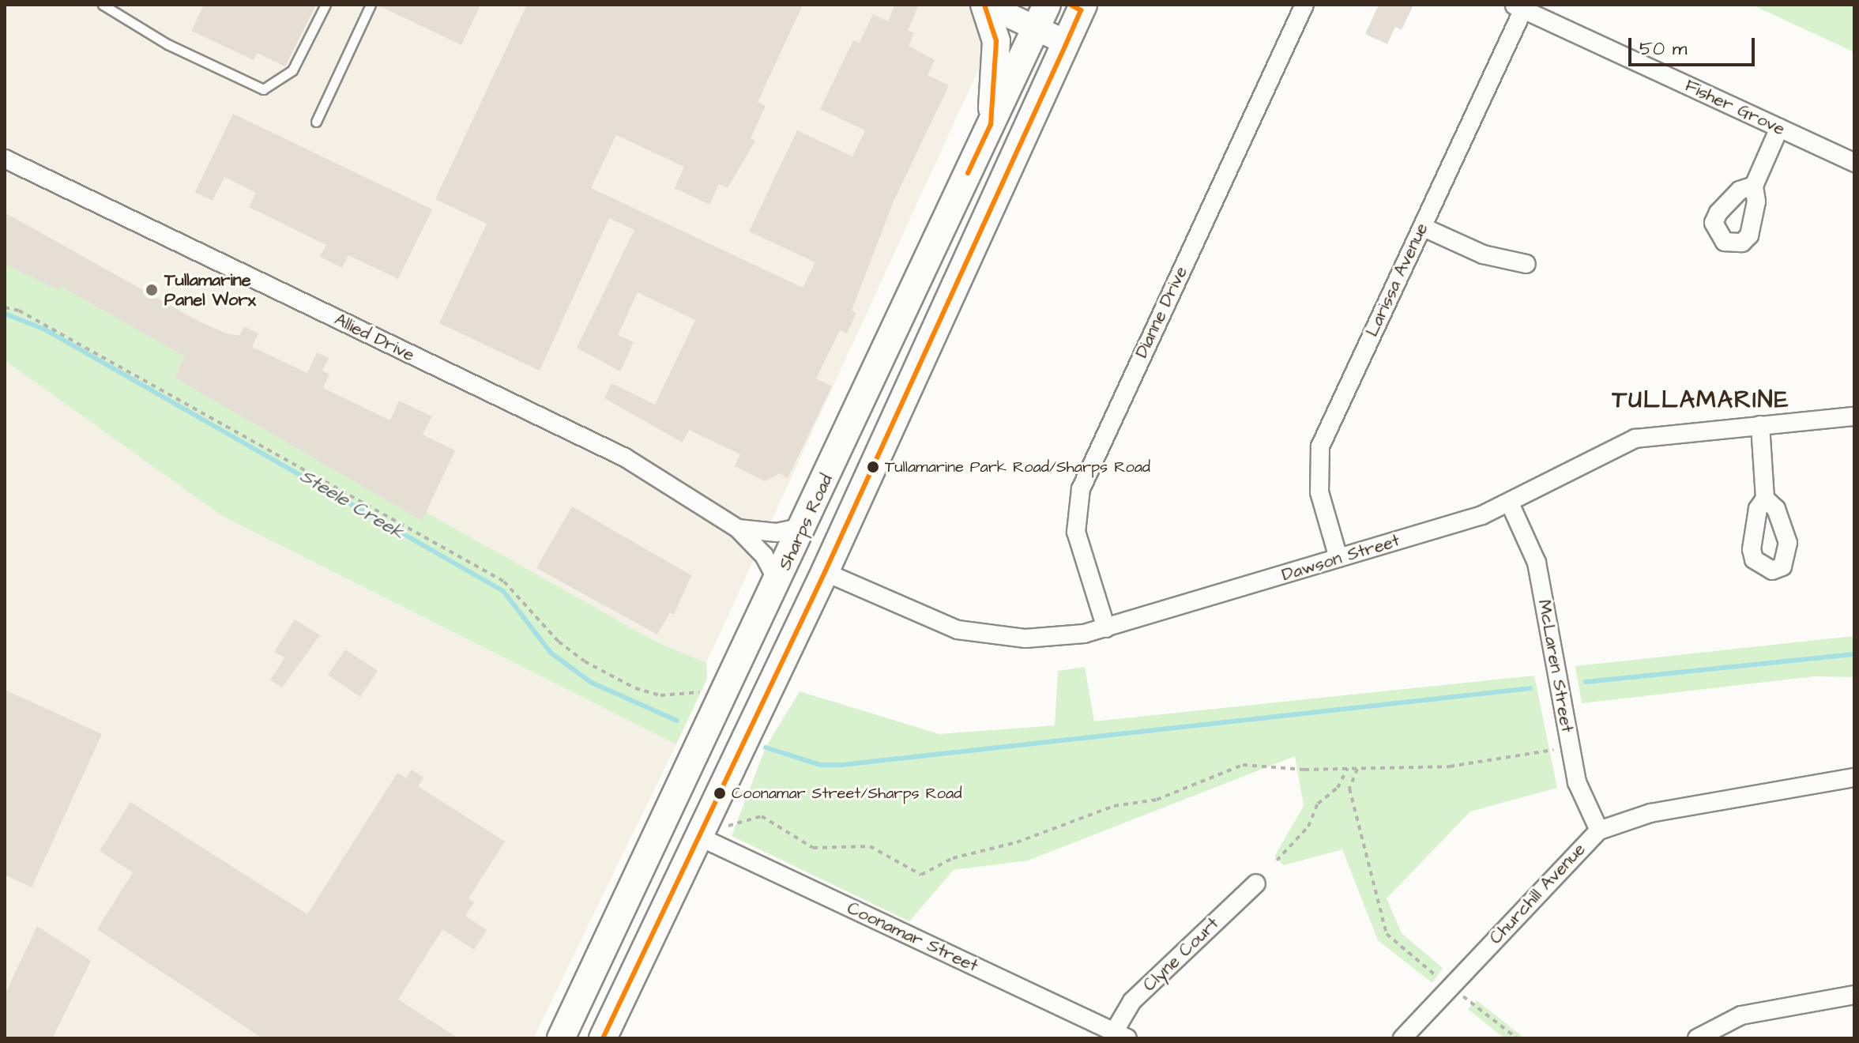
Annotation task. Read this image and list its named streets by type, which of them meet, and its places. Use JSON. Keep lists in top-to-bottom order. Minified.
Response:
{"streets":{"main road":["Sharps Road"],"street":["Fisher Grove","Larissa Avenue","Dianne Drive","Allied Drive","Dawson Street","McLaren Street","Churchill Avenue","Coonamar Street","Clyne Court"]},"crossings":[["Fisher Grove","Larissa Avenue"],["Larissa Avenue","Dawson Street"],["Dianne Drive","Dawson Street"],["Allied Drive","Sharps Road"],["Dawson Street","McLaren Street"],["McLaren Street","Churchill Avenue"],["Coonamar Street","Clyne Court"]],"districts":["TULLAMARINE"],"water":["Steele Creek"],"places":["Tullamarine Panel Worx","Tullamarine Park Road/Sharps Road","Coonamar Street/Sharps Road"],"scale_bar":"50 m"}
